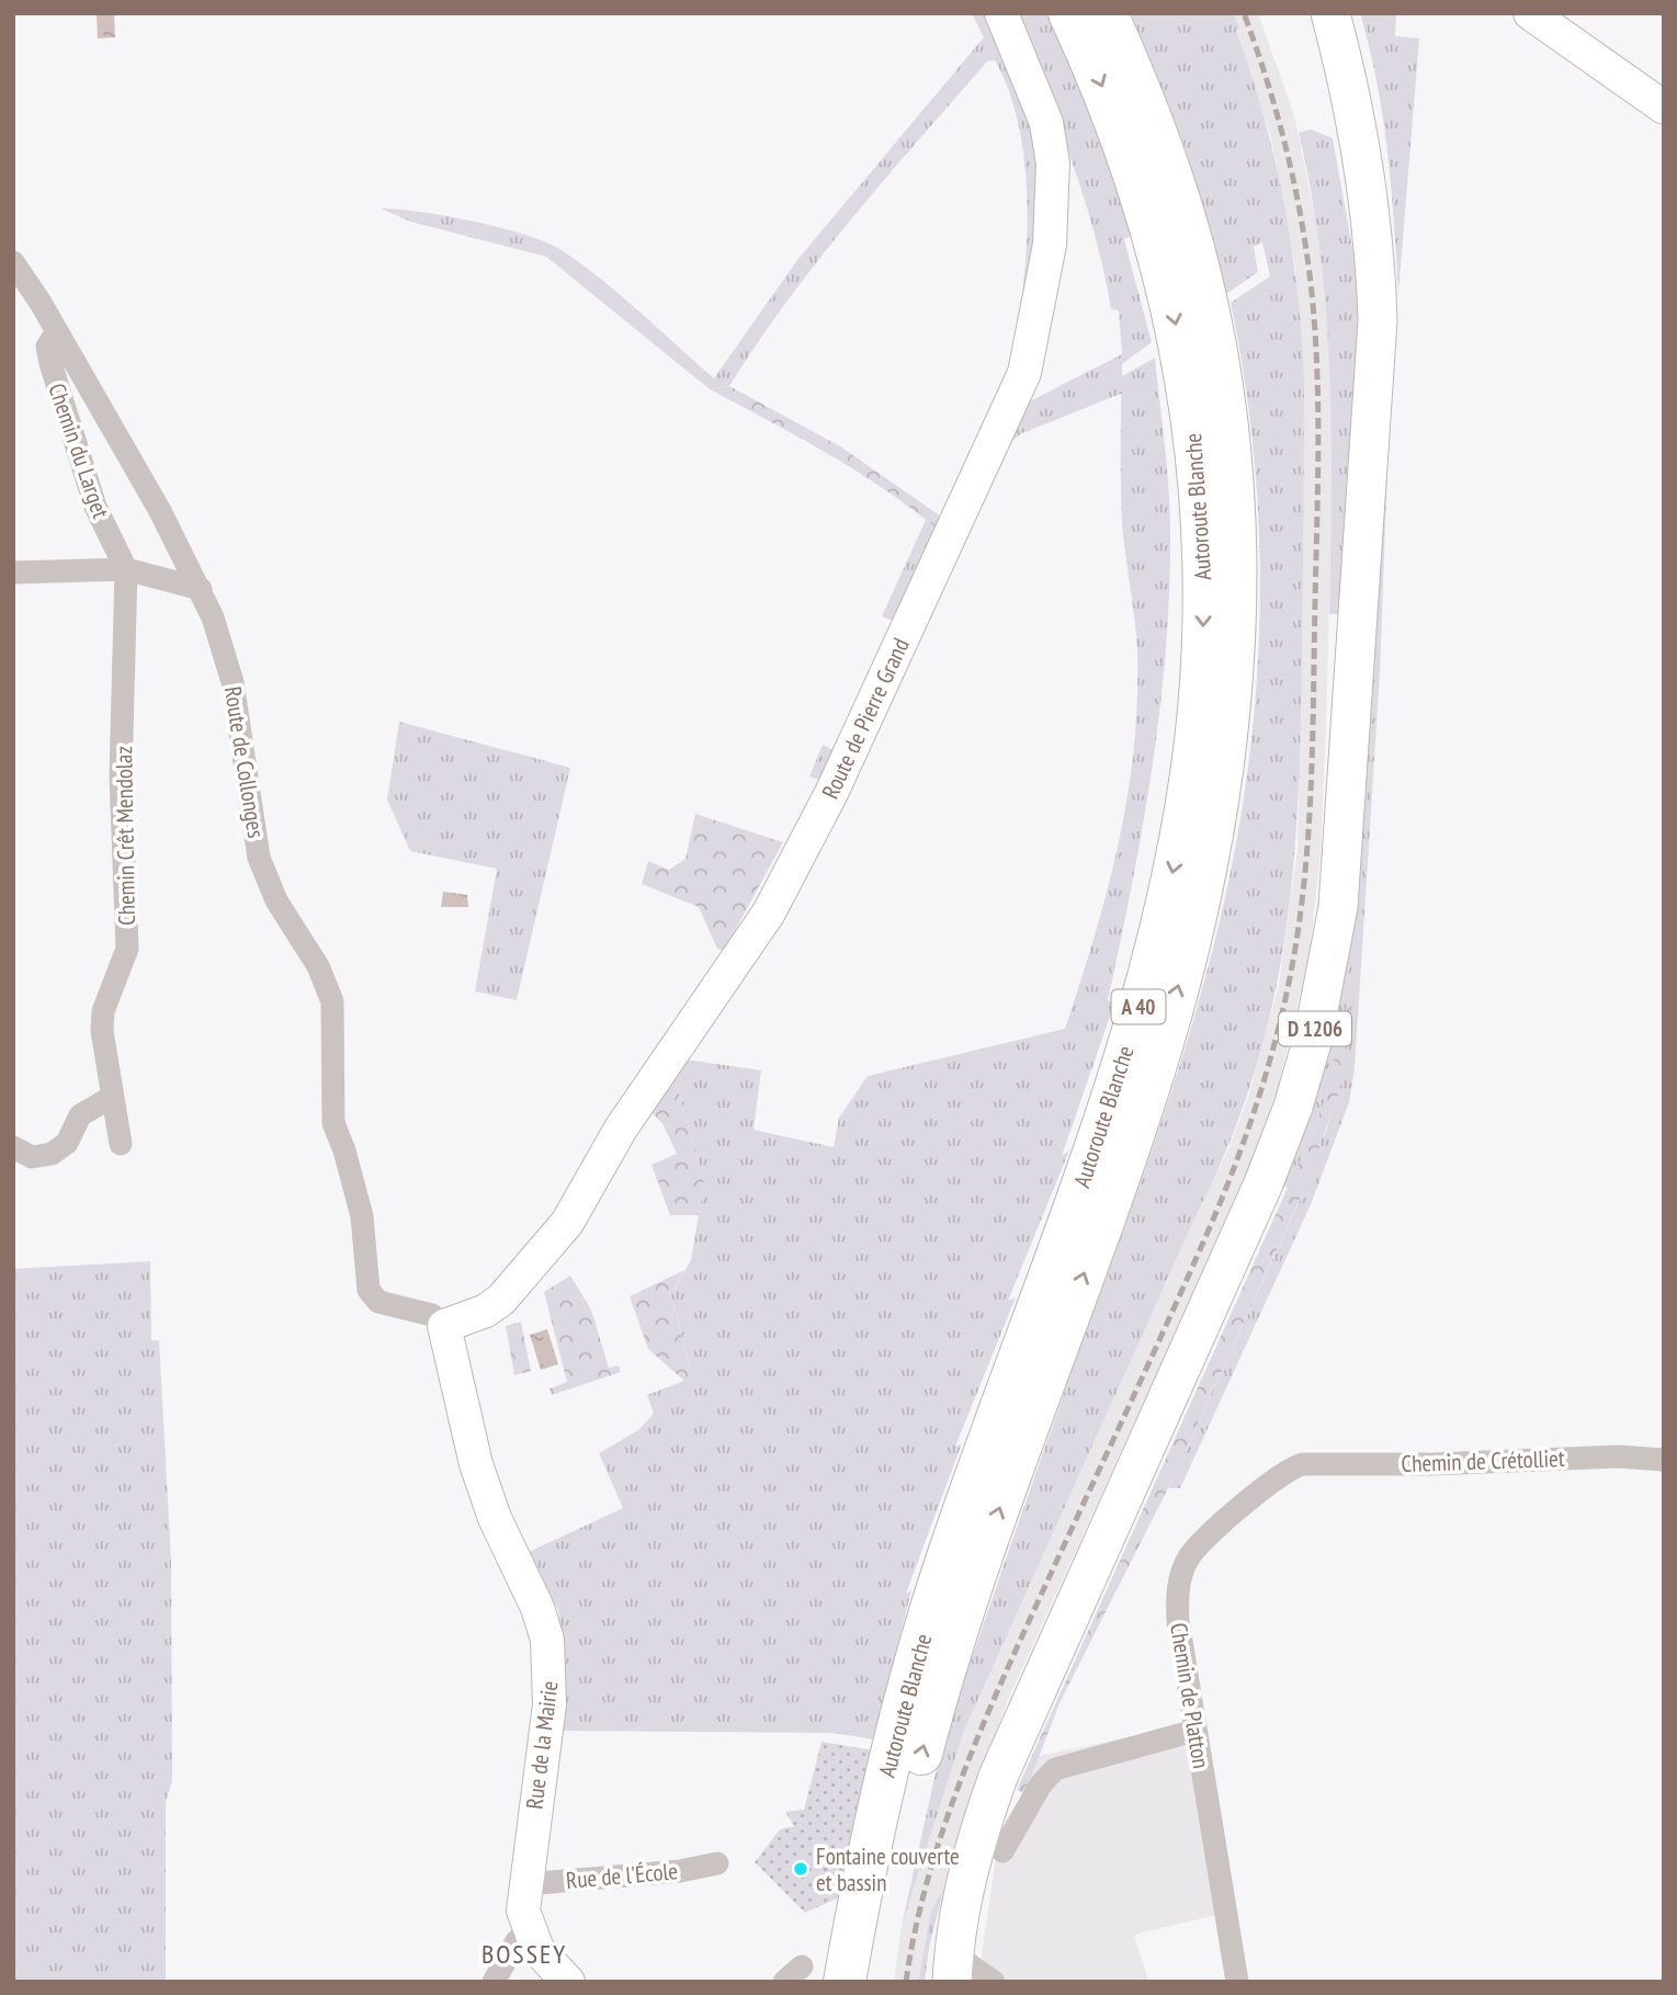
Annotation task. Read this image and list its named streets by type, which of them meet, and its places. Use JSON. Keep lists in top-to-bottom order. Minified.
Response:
{"streets":{"highway":["Autoroute Blanche","A 40"],"main road":["D 1206"],"street":["Chemin du Larget","Route de Pierre Grand","Route de Collonges","Chemin Crêt Mendolaz","Chemin de Crétolliet","Chemin de Platton","Rue de la Mairie","Rue de l'École"]},"crossings":[["Chemin du Larget","Route de Collonges"],["Chemin du Larget","Chemin Crêt Mendolaz"],["Route de Pierre Grand","Route de Collonges"],["Route de Pierre Grand","Rue de la Mairie"],["Route de Collonges","Rue de la Mairie"],["Chemin de Crétolliet","Chemin de Platton"],["Rue de la Mairie","Rue de l'École"]],"districts":["BOSSEY"],"places":["Fontaine couverte et bassin"]}
